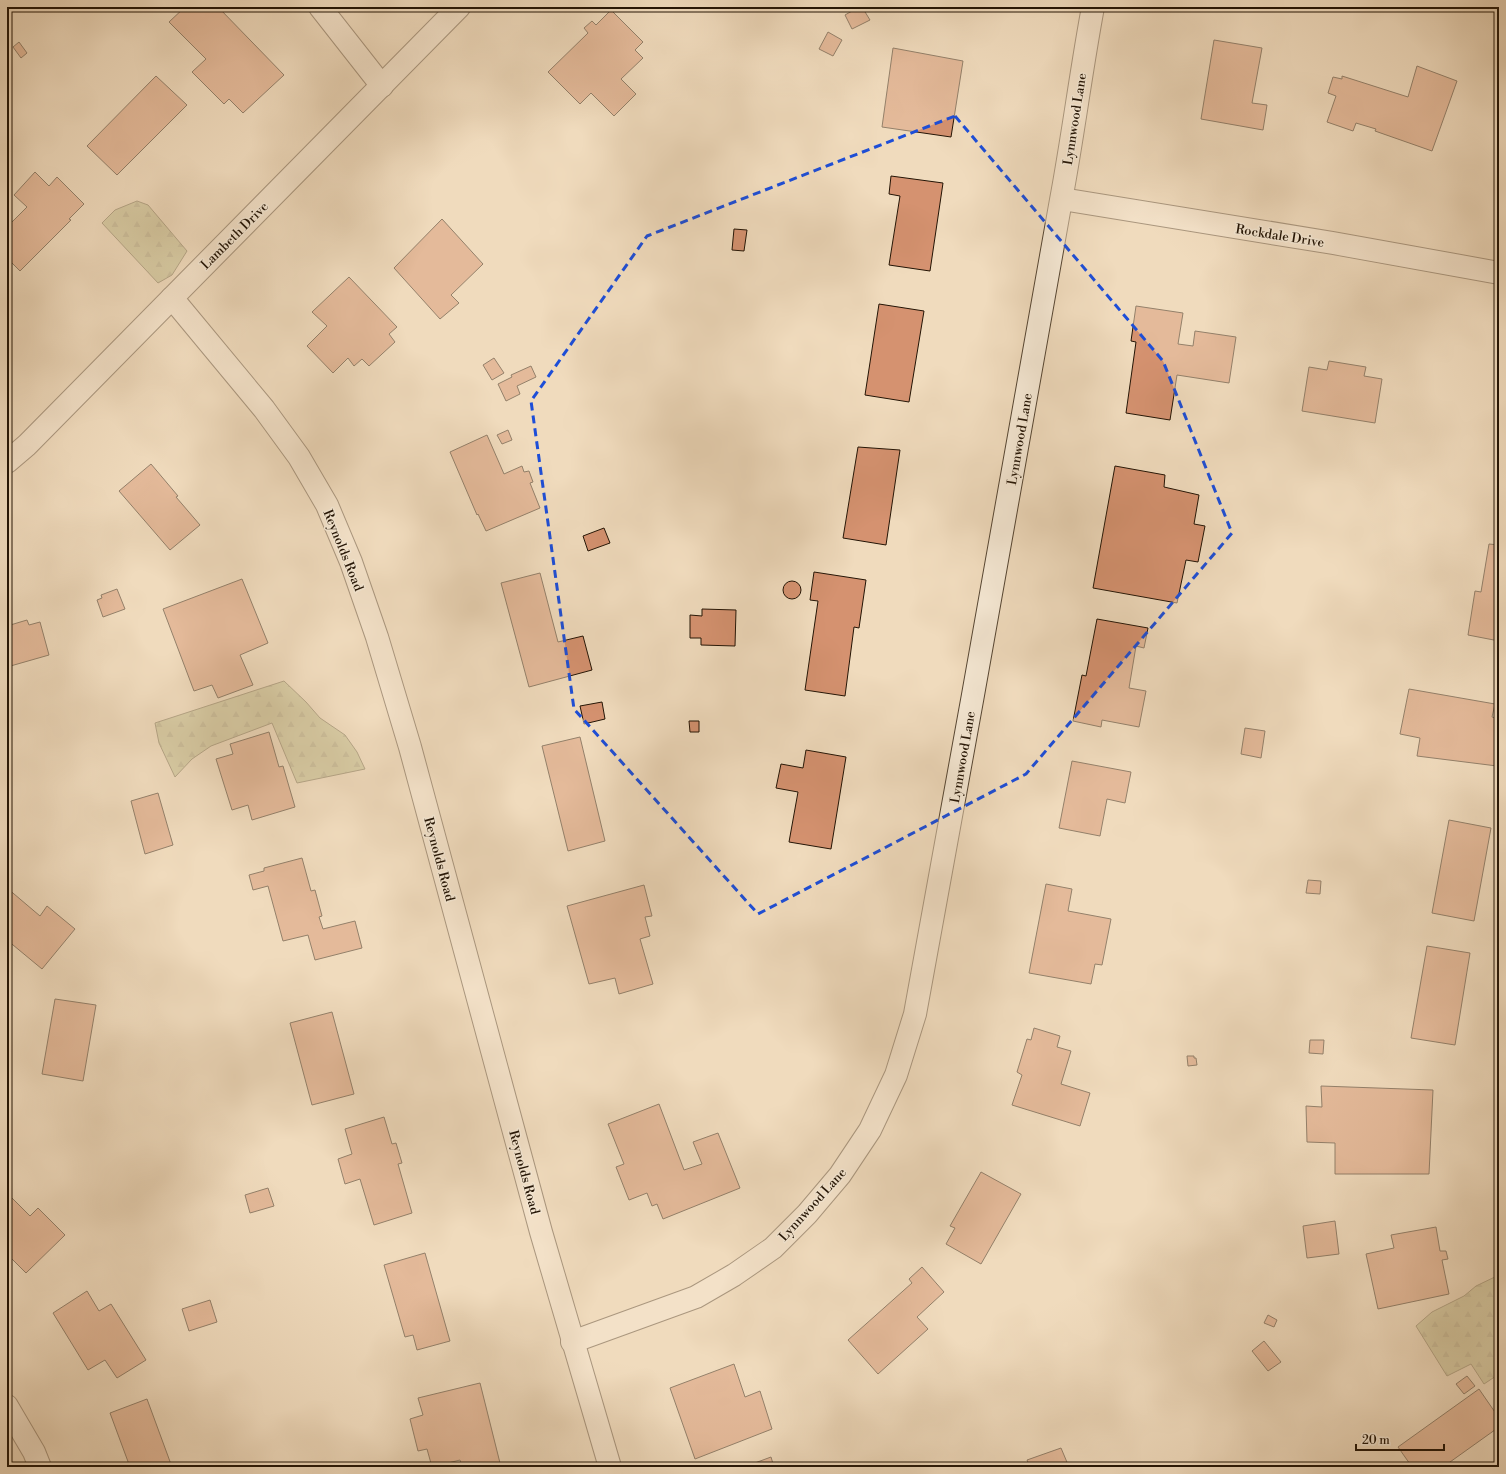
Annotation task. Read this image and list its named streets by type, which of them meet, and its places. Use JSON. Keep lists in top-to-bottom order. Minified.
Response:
{"streets":{"street":["Lynnwood Lane","Lambeth Drive","Rockdale Drive","Reynolds Road"]},"crossings":[["Lynnwood Lane","Rockdale Drive"],["Lynnwood Lane","Reynolds Road"],["Lambeth Drive","Reynolds Road"]],"scale_bar":"20 m"}
